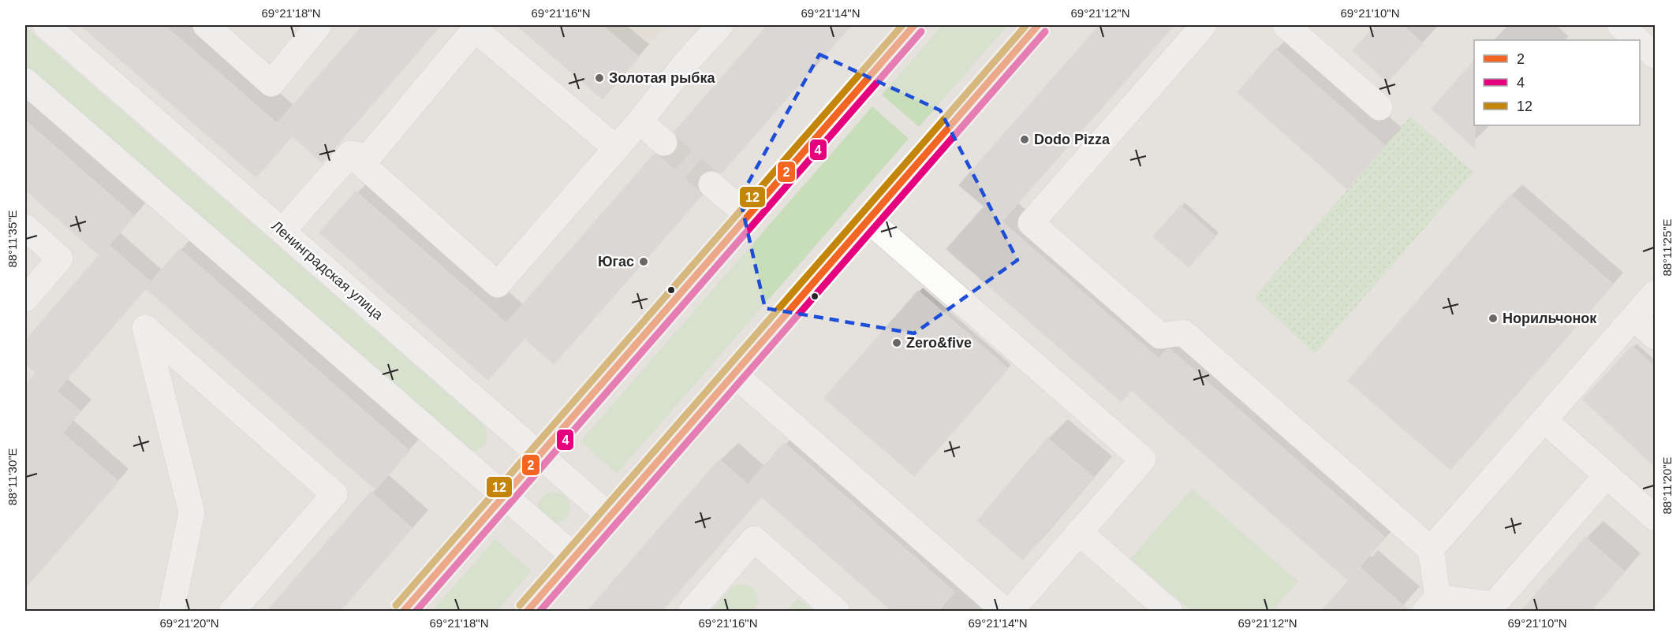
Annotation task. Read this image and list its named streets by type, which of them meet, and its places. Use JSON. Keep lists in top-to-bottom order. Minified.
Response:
{"streets":{"street":["Ленинградская улица"]},"places":["Золотая рыбка","Dodo Pizza","Югас","Норильчонок","Zero&five"],"lines":["transit line 2","transit line 12","transit line 4"],"legend":["2","4","12"],"coordinates":["69°21'18\"N","69°21'16\"N","69°21'14\"N","69°21'12\"N","69°21'10\"N","88°11'35\"E","88°11'25\"E","88°11'30\"E","88°11'20\"E","69°21'20\"N"]}
